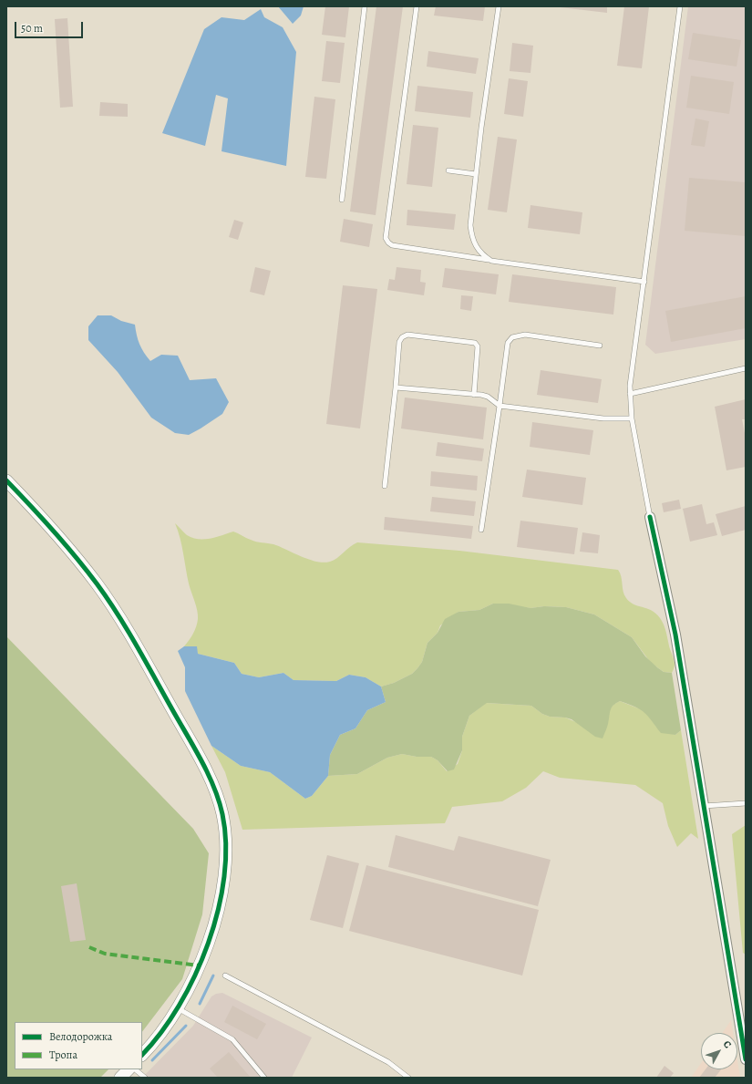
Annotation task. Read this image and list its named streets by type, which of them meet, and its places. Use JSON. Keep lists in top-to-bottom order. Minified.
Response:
{"legend":["Велодорожка","Тропа"],"scale_bar":"50 m","north":"top right"}
